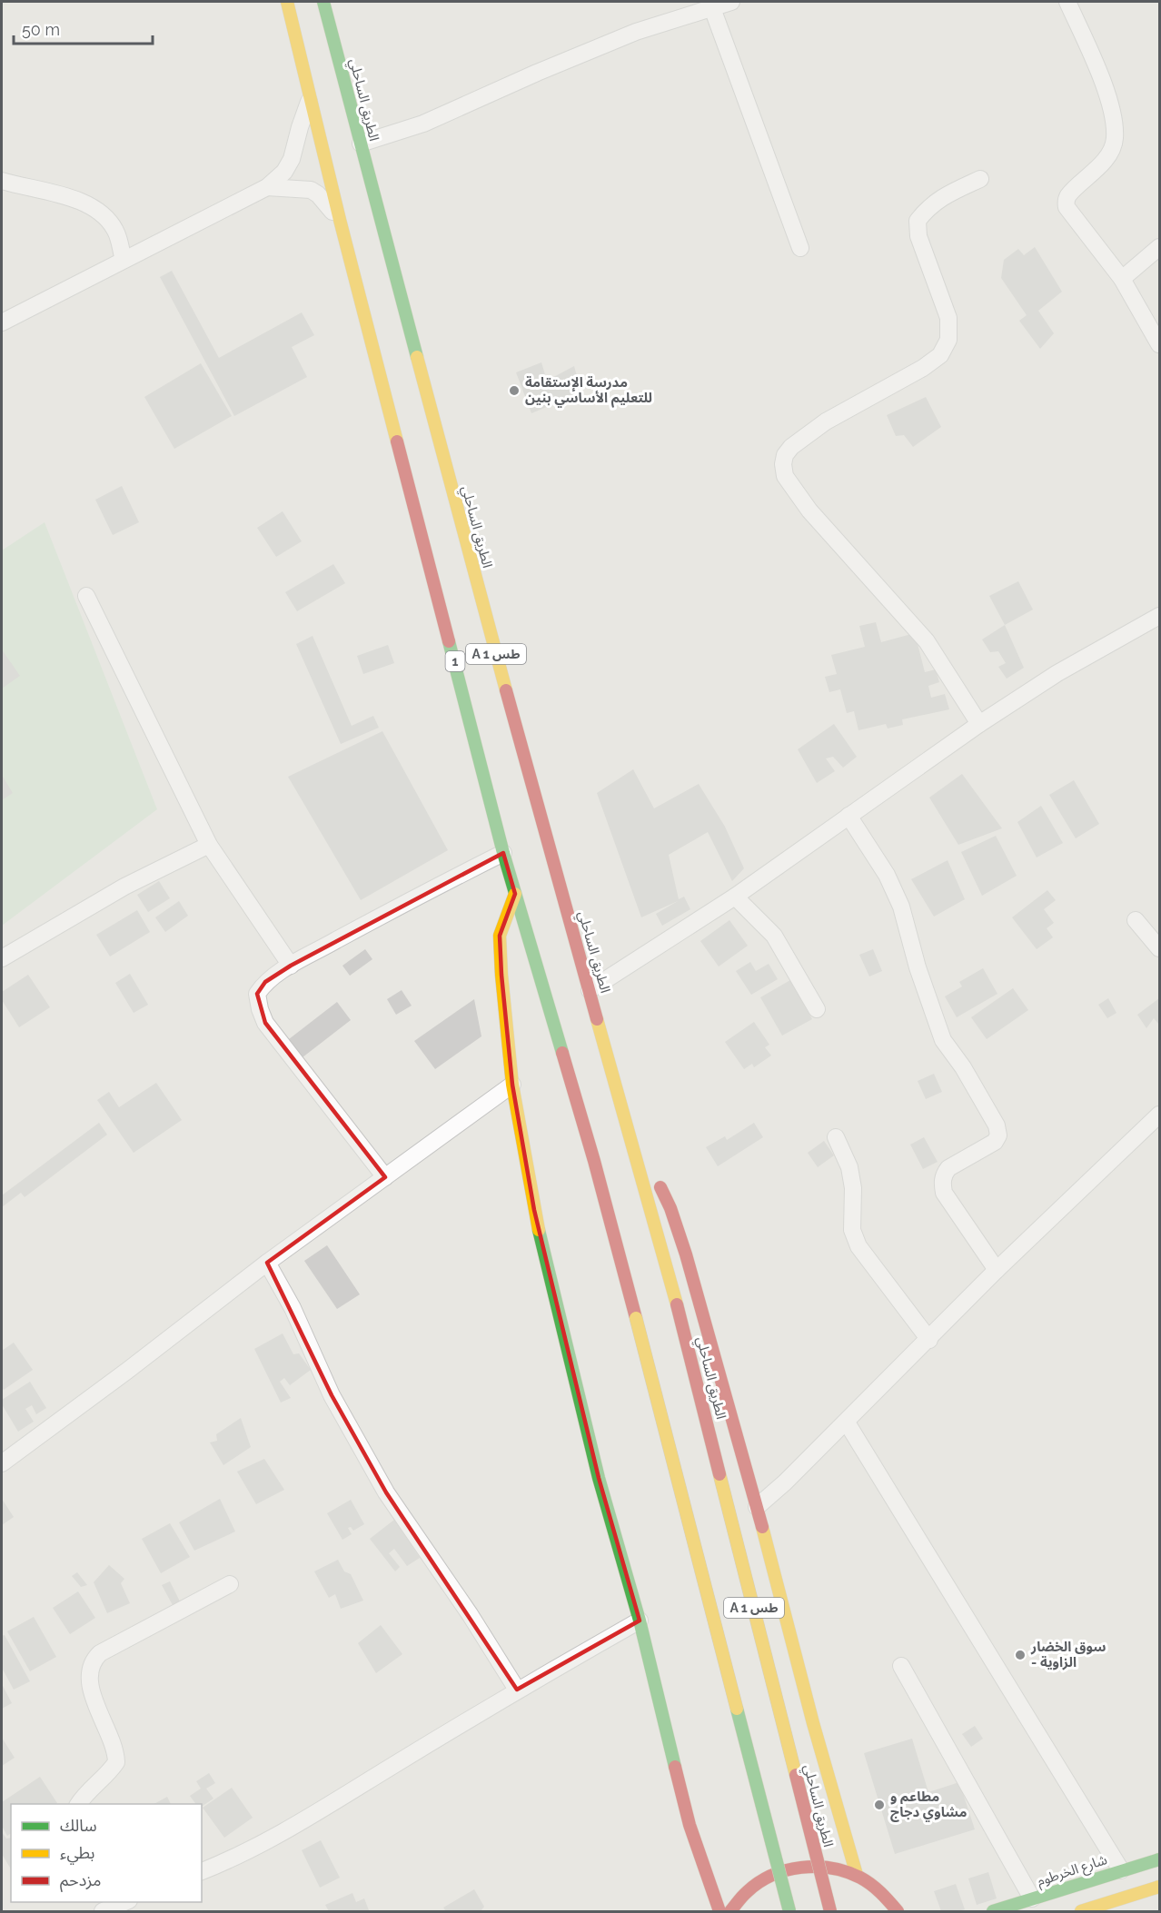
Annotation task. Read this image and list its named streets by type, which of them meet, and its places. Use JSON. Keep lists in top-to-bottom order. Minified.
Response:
{"streets":{"main road":["الطريق الساحلي","A 1 طس","1","شارع الخرطوم"]},"crossings":[["A 1 طس","1"]],"places":["مدرسة اﻹستقامة للتعليم اﻷساسي بنين","سوق الخضار - الزاوية","مطاعم و مشاوي دجاج"],"legend":["سالك","بطيء","مزدحم"],"scale_bar":"50 m"}
